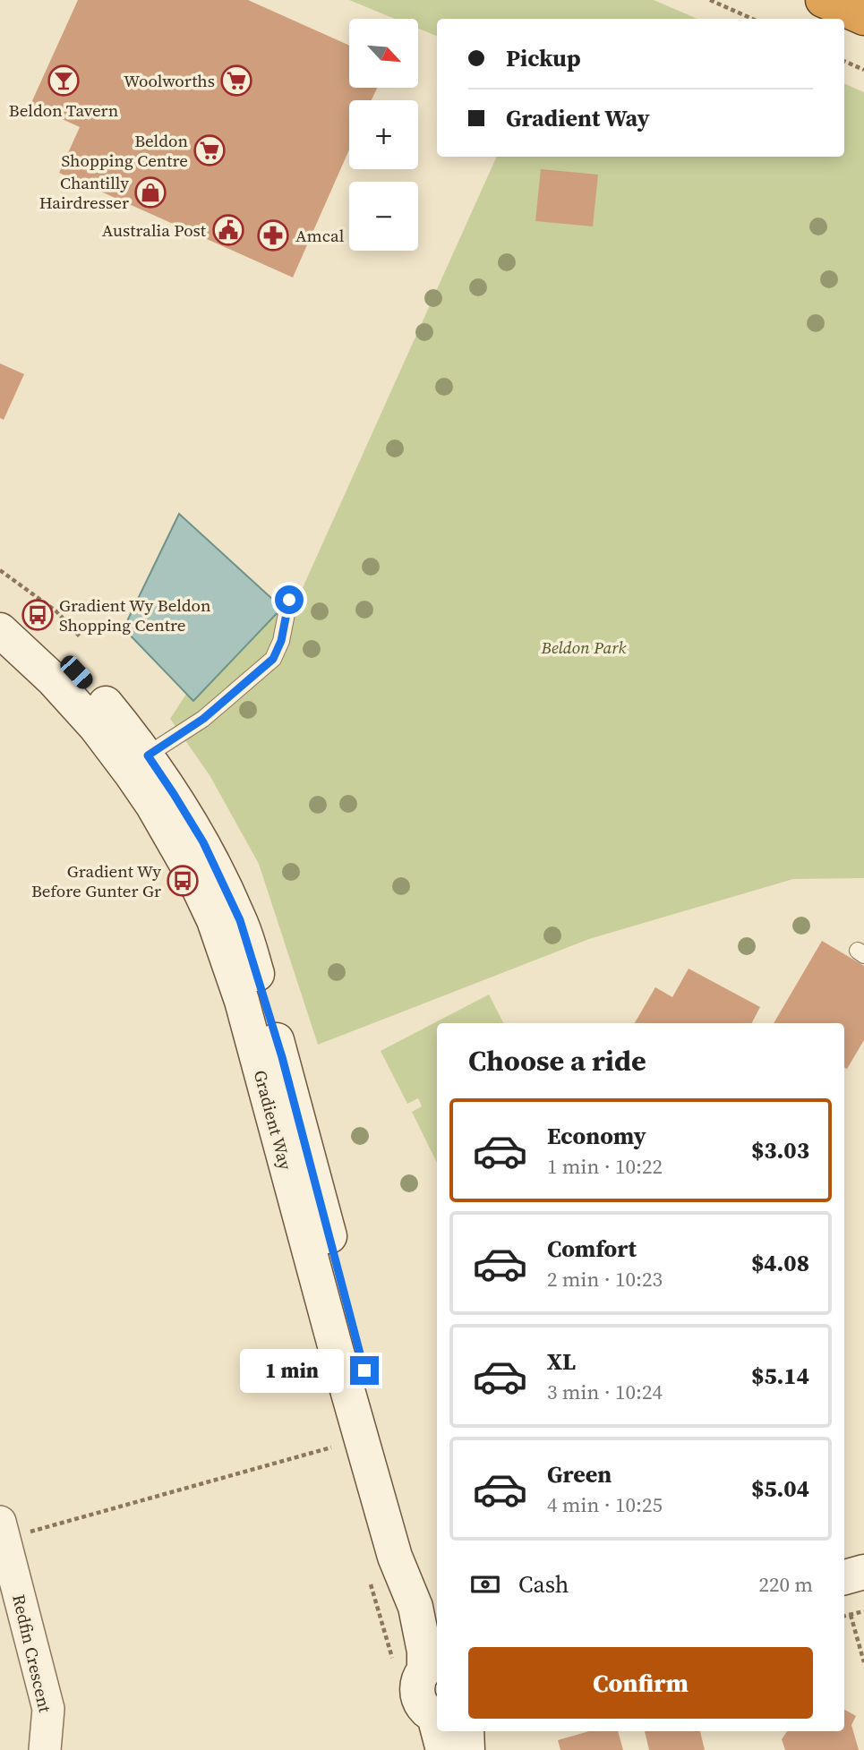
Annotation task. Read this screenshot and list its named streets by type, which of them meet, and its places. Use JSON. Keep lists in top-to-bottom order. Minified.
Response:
{"streets":{"street":["Gradient Way","Redfin Crescent"]},"parks":["Beldon Park"],"places":{"bar":["Beldon Tavern"],"supermarket":["Woolworths","Beldon Shopping Centre"],"shop":["Chantilly Hairdresser"],"public building":["Australia Post"],"pharmacy":["Amcal"],"bus stop":["Gradient Wy Beldon Shopping Centre","Gradient Wy Before Gunter Gr"]},"north":"bottom right","page":{"map_buttons":["+","−"],"banner":["Pickup","Gradient Way"],"heading":"Choose a ride","list":[{"name":"Economy","note":"1 min · 10:22","value":"$3.03"},{"name":"Comfort","note":"2 min · 10:23","value":"$4.08"},{"name":"XL","note":"3 min · 10:24","value":"$5.14"},{"name":"Green","note":"4 min · 10:25","value":"$5.04"}],"bubble":"1 min","pay":["Cash","220 m"],"buttons":"Confirm"}}
